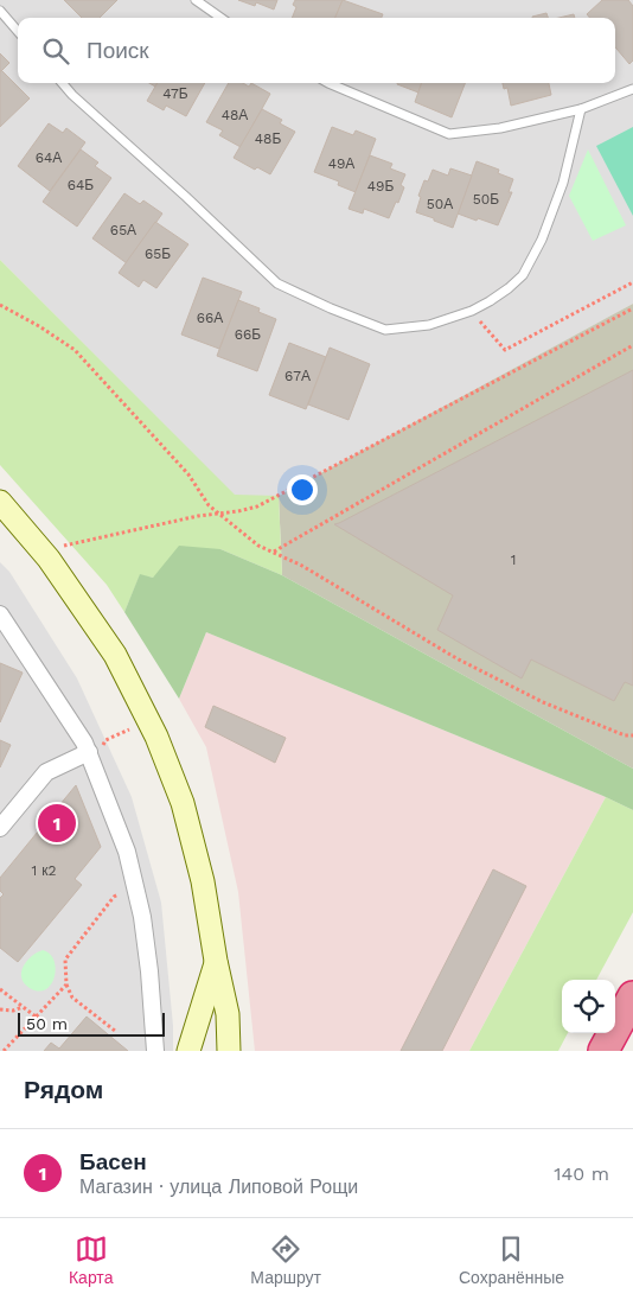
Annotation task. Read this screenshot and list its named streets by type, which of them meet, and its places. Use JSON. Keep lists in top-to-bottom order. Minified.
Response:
{"house_numbers":["47Б","48А","48Б","64А","49А","64Б","49Б","50Б","50А","65А","65Б","66А","66Б","67А","1","1 к2"],"scale_bar":"50 m","page":{"search":"Поиск","pins":"1","scale":"50 m","heading":"Рядом","list":[{"mark":"1","name":"Басен","note":"Магазин · улица Липовой Рощи","value":"140 m"}],"nav":["Карта","Маршрут","Сохранённые"]}}
